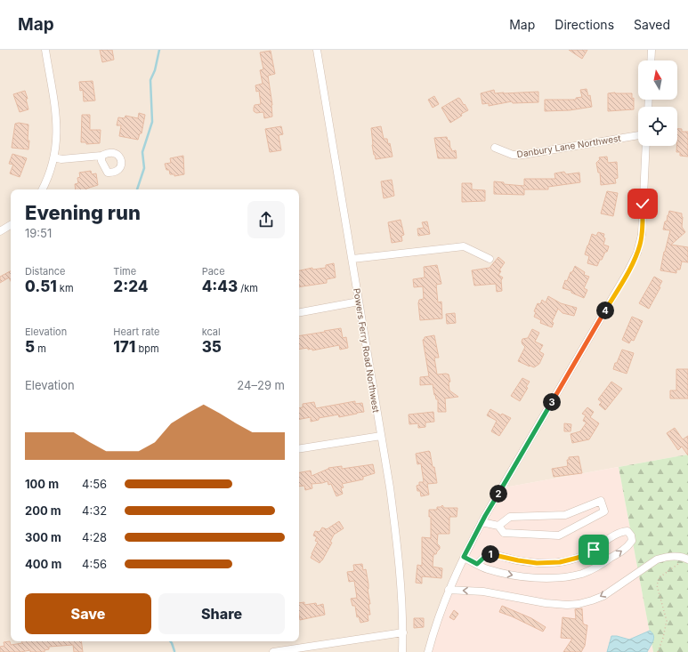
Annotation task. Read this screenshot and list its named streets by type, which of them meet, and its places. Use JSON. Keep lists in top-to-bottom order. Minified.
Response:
{"streets":{"street":["Danbury Lane Northwest","Powers Ferry Road Northwest"]},"north":"top","page":{"header":"Map","nav":["Map","Directions","Saved"],"heading":["Evening run","19:51"],"stats":[["Distance","0.51 km"],["Time","2:24"],["Pace","4:43 /km"],["Elevation","5 m"],["Heart rate","171 bpm"],["kcal","35"]],"pins":["4","3","2","1"],"chart":["Elevation","24–29 m"],"list":[{"name":"100 m","note":"4:56"},{"name":"200 m","note":"4:32"},{"name":"300 m","note":"4:28"},{"name":"400 m","note":"4:56"}],"buttons":["Save","Share"]}}
